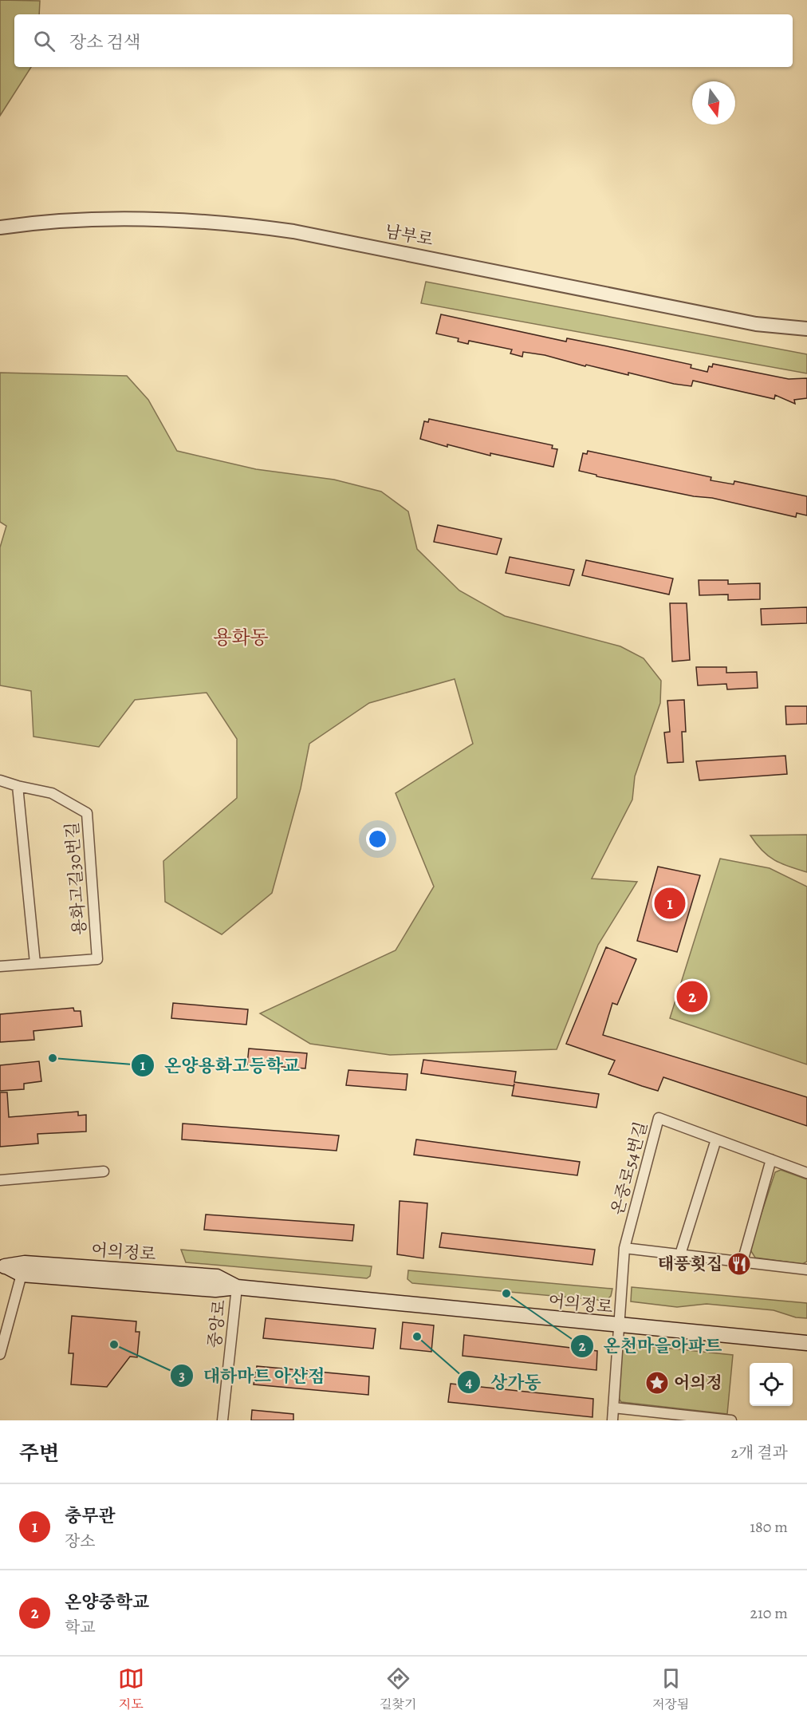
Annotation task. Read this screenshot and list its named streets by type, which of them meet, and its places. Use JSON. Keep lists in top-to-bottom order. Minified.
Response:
{"streets":{"main road":["어의정로"],"street":["남부로","용화고길30번길","온중로54번길","중앙로"]},"crossings":[["온중로54번길","어의정로"],["어의정로","중앙로"]],"districts":["용화동"],"places":{"other":["온양용화고등학교","온천마을아파트","상가동","대하마트 아산점"],"restaurant":["태풍횟집"],"place":["어의정"]},"north":"bottom","page":{"search":"장소 검색","pins":["1","2"],"heading":["주변","2개 결과"],"list":[{"mark":"1","name":"충무관","note":"장소","value":"180 m"},{"mark":"2","name":"온양중학교","note":"학교","value":"210 m"}],"nav":["지도","길찾기","저장됨"]}}
